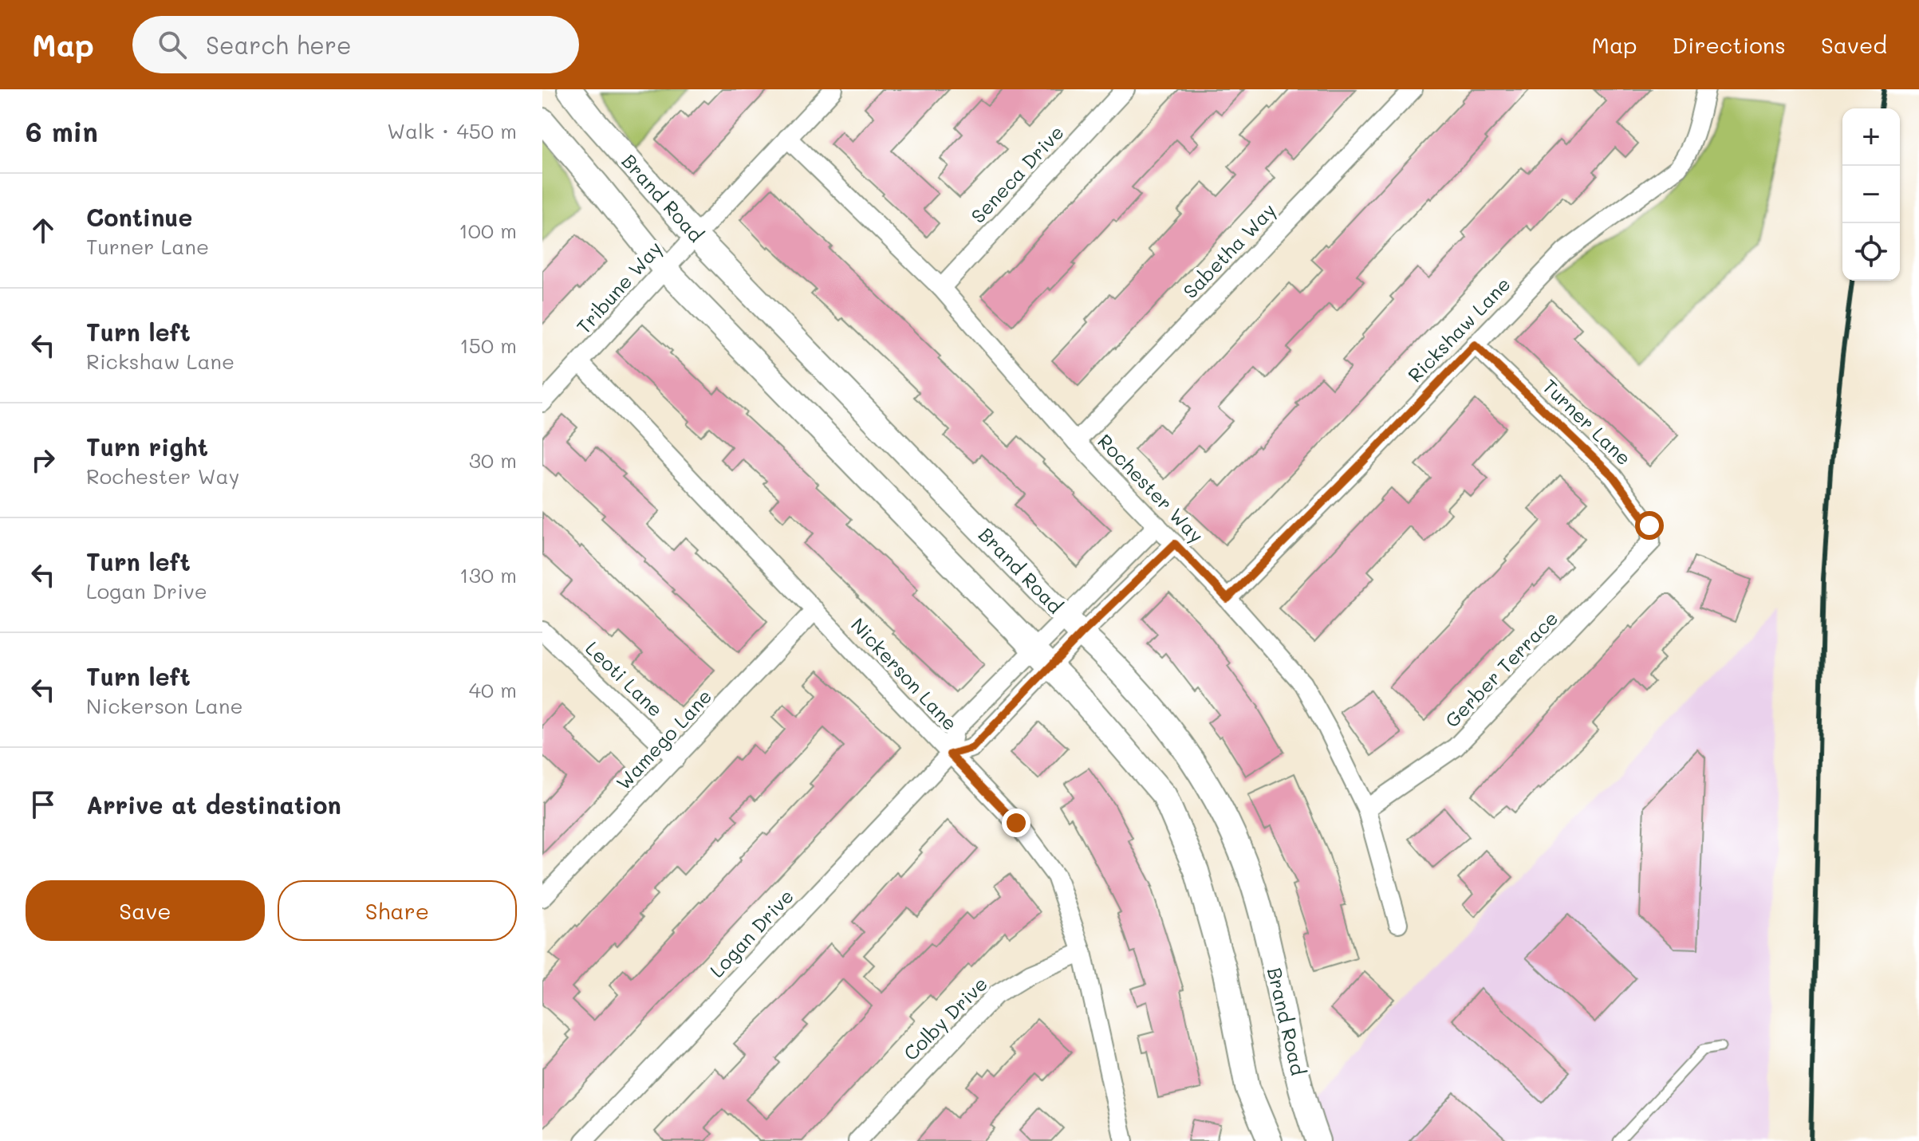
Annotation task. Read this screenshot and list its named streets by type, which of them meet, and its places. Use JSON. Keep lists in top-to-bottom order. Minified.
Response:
{"streets":{"main road":["Brand Road"],"street":["Seneca Drive","Sabetha Way","Tribune Way","Rickshaw Lane","Turner Lane","Rochester Way","Gerber Terrace","Nickerson Lane","Leoti Lane","Wamego Lane","Logan Drive","Colby Drive"]},"crossings":[["Seneca Drive","Rochester Way"],["Brand Road","Tribune Way"],["Brand Road","Logan Drive"],["Sabetha Way","Rochester Way"],["Tribune Way","Rochester Way"],["Tribune Way","Nickerson Lane"],["Rickshaw Lane","Turner Lane"],["Rickshaw Lane","Rochester Way"],["Turner Lane","Gerber Terrace"],["Rochester Way","Gerber Terrace"],["Rochester Way","Logan Drive"],["Nickerson Lane","Wamego Lane"],["Nickerson Lane","Logan Drive"],["Nickerson Lane","Colby Drive"],["Leoti Lane","Wamego Lane"]],"page":{"header":"Map","search":"Search here","nav":["Map","Directions","Saved"],"heading":["6 min","Walk · 450 m"],"map_buttons":["+","−"],"list":[["Continue","Turner Lane","100 m"],["Turn left","Rickshaw Lane","150 m"],["Turn right","Rochester Way","30 m"],["Turn left","Logan Drive","130 m"],["Turn left","Nickerson Lane","40 m"],"Arrive at destination"],"buttons":["Save","Share"]}}
